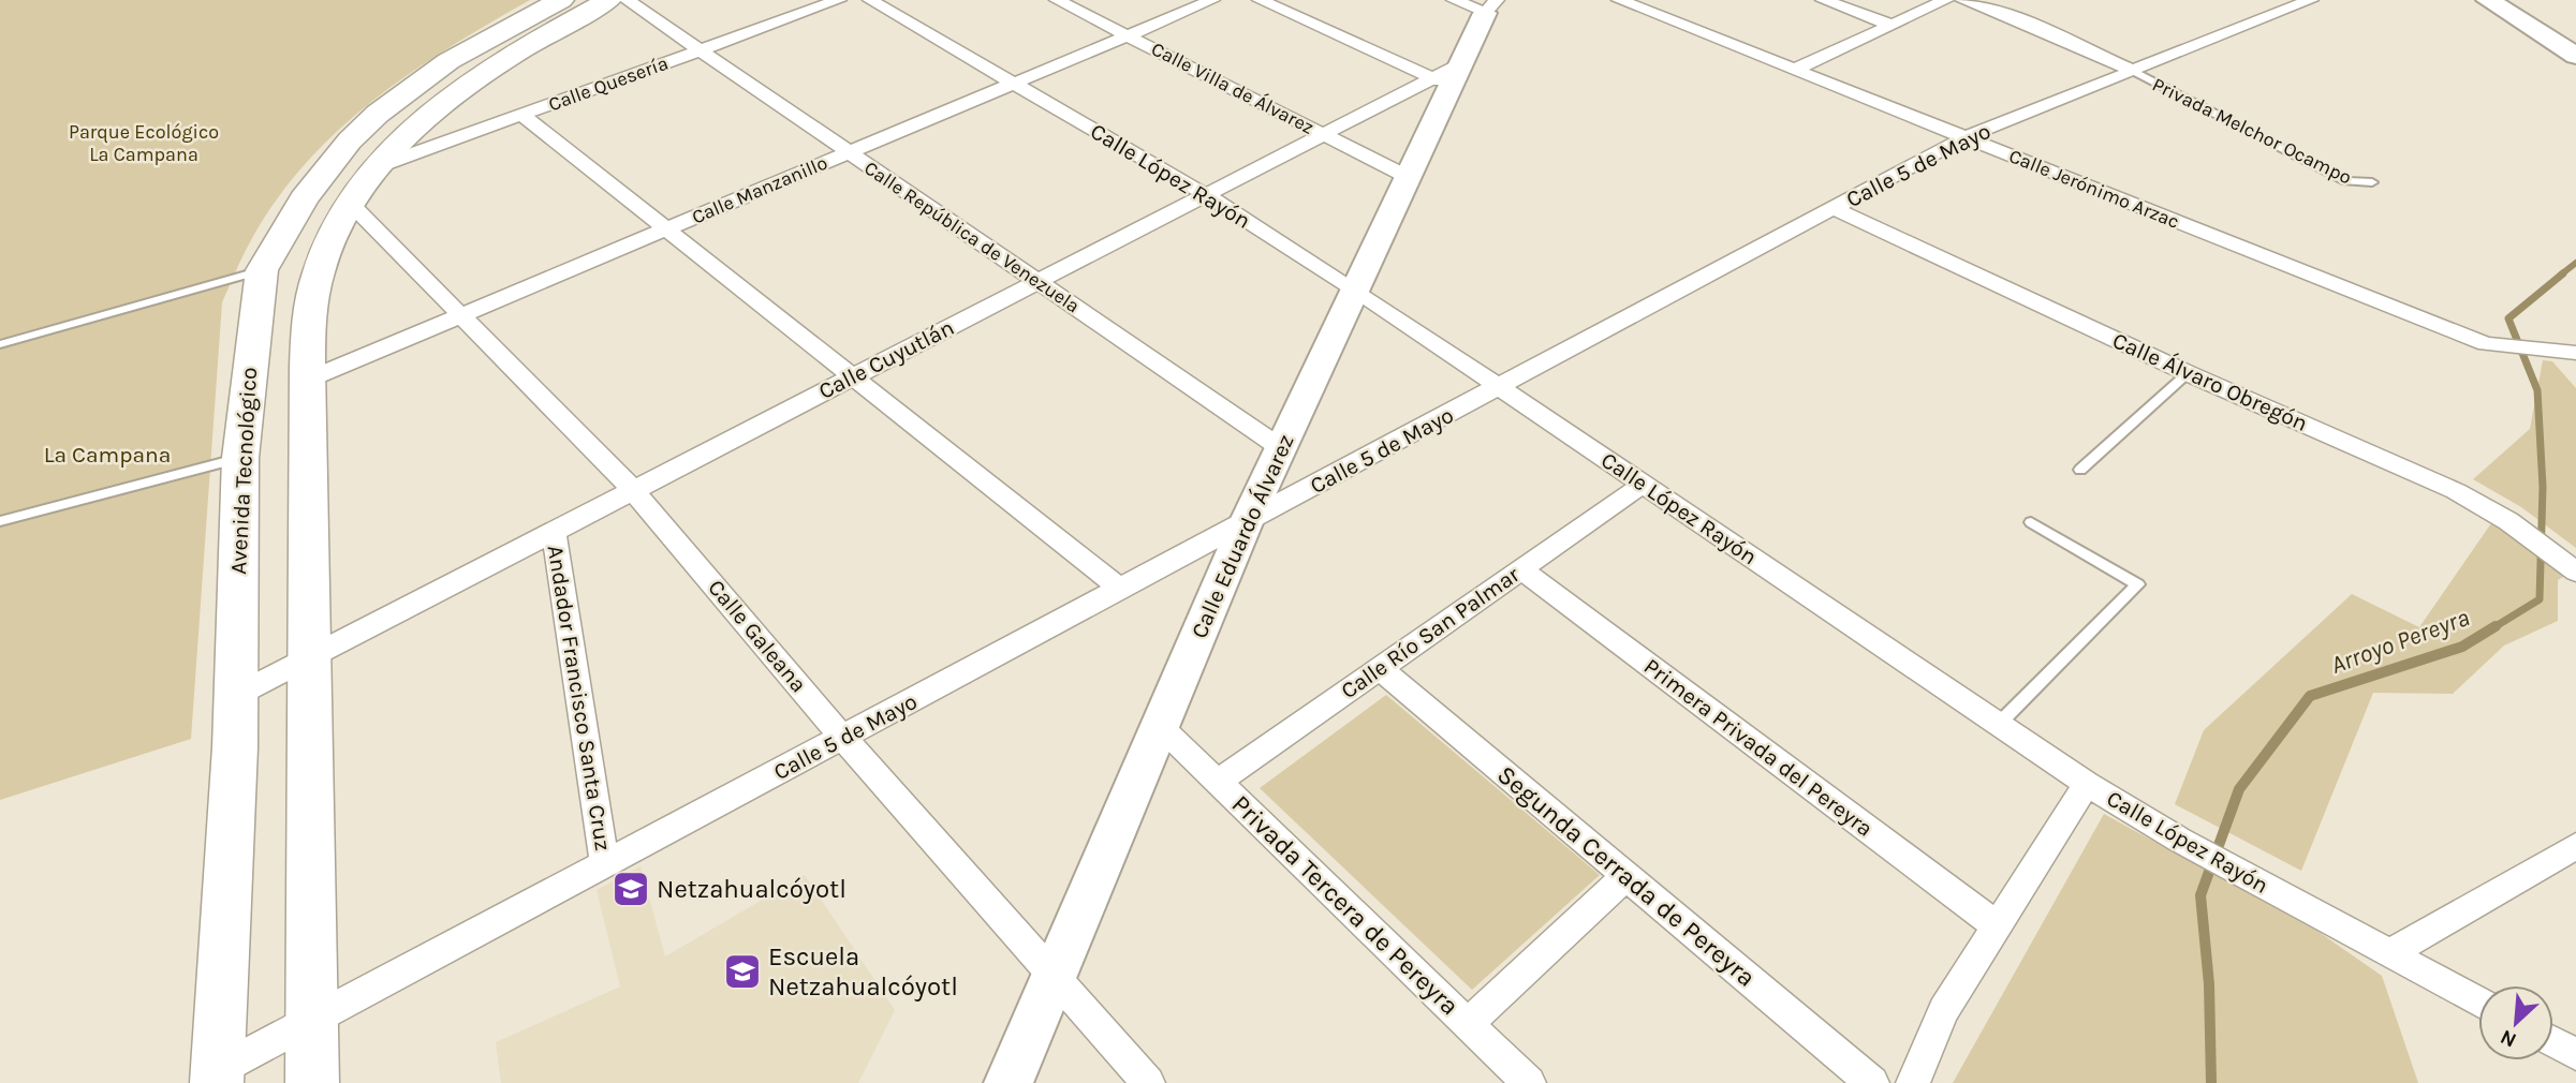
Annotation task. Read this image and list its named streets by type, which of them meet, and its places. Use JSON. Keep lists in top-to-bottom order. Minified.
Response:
{"streets":{"main road":["Avenida Tecnológico"],"street":["Calle Quesería","Calle Villa de Álvarez","Calle 5 de Mayo","Calle López Rayón","Calle Jerónimo Arzac","Calle Manzanillo","Calle República de Venezuela","Calle Cuyutlán","Calle Álvaro Obregón","Calle Eduardo Álvarez","Calle Río San Palmar","Calle Galeana","Andador Francisco Santa Cruz","Primera Privada del Pereyra","Segunda Cerrada de Pereyra","Privada Tercera de Pereyra"],"lane":["Privada Melchor Ocampo"]},"crossings":[["Calle Quesería","Calle República de Venezuela"],["Calle Villa de Álvarez","Calle Manzanillo"],["Calle Villa de Álvarez","Calle Cuyutlán"],["Calle Villa de Álvarez","Calle Eduardo Álvarez"],["Privada Melchor Ocampo","Calle 5 de Mayo"],["Calle 5 de Mayo","Calle López Rayón"],["Calle 5 de Mayo","Calle Jerónimo Arzac"],["Calle 5 de Mayo","Calle Álvaro Obregón"],["Calle 5 de Mayo","Avenida Tecnológico"],["Calle 5 de Mayo","Calle Eduardo Álvarez"],["Calle 5 de Mayo","Calle Galeana"],["Calle 5 de Mayo","Andador Francisco Santa Cruz"],["Calle López Rayón","Calle Manzanillo"],["Calle López Rayón","Calle Cuyutlán"],["Calle López Rayón","Calle Eduardo Álvarez"],["Calle López Rayón","Calle Río San Palmar"],["Calle Manzanillo","Calle República de Venezuela"],["Calle Manzanillo","Calle Galeana"],["Calle República de Venezuela","Calle Cuyutlán"],["Calle República de Venezuela","Calle Eduardo Álvarez"],["Calle Cuyutlán","Avenida Tecnológico"],["Calle Cuyutlán","Calle Eduardo Álvarez"],["Calle Cuyutlán","Calle Galeana"],["Calle Cuyutlán","Andador Francisco Santa Cruz"],["Calle Eduardo Álvarez","Calle Galeana"],["Calle Eduardo Álvarez","Privada Tercera de Pereyra"],["Calle Río San Palmar","Primera Privada del Pereyra"],["Calle Río San Palmar","Segunda Cerrada de Pereyra"],["Calle Río San Palmar","Privada Tercera de Pereyra"]],"water":["Arroyo Pereyra"],"parks":["Parque Ecológico La Campana","La Campana"],"places":{"school or university":["Netzahualcóyotl","Escuela Netzahualcóyotl"]},"north":"bottom left"}
